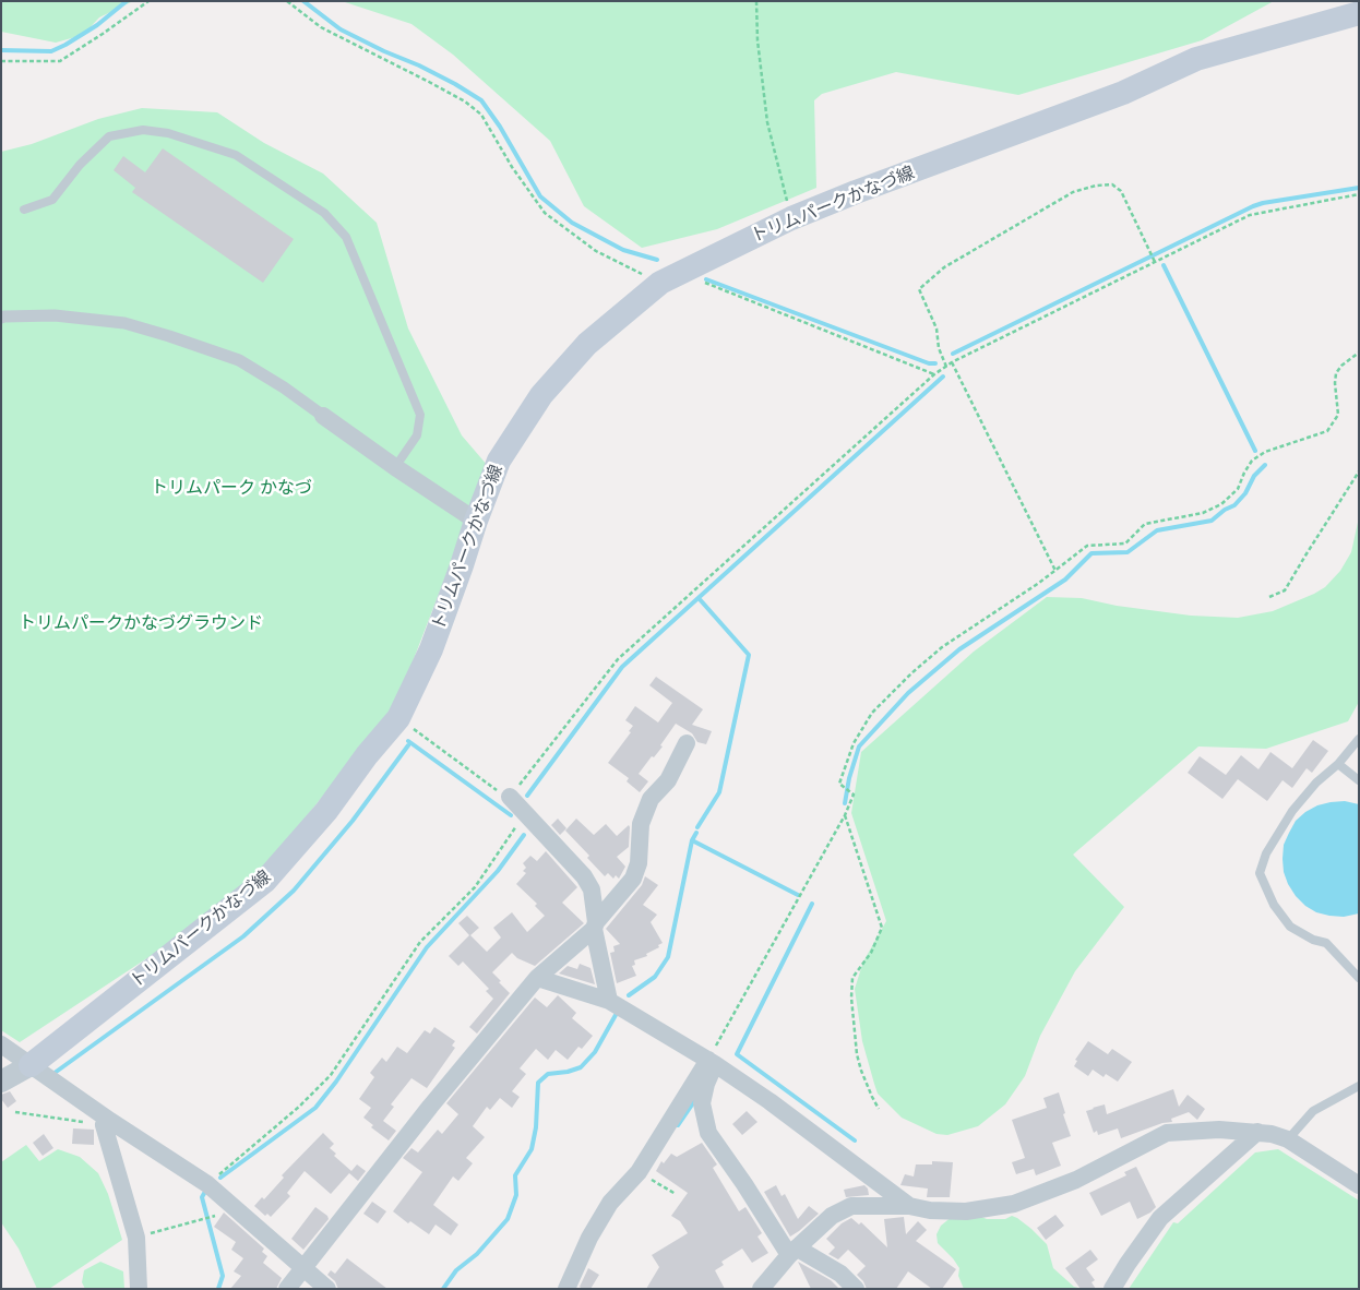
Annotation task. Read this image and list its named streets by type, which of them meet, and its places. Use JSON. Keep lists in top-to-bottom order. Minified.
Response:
{"streets":{"main road":["トリムパークかなづ線"]},"parks":["トリムパーク かなづ","トリムパークかなづグラウンド"]}
